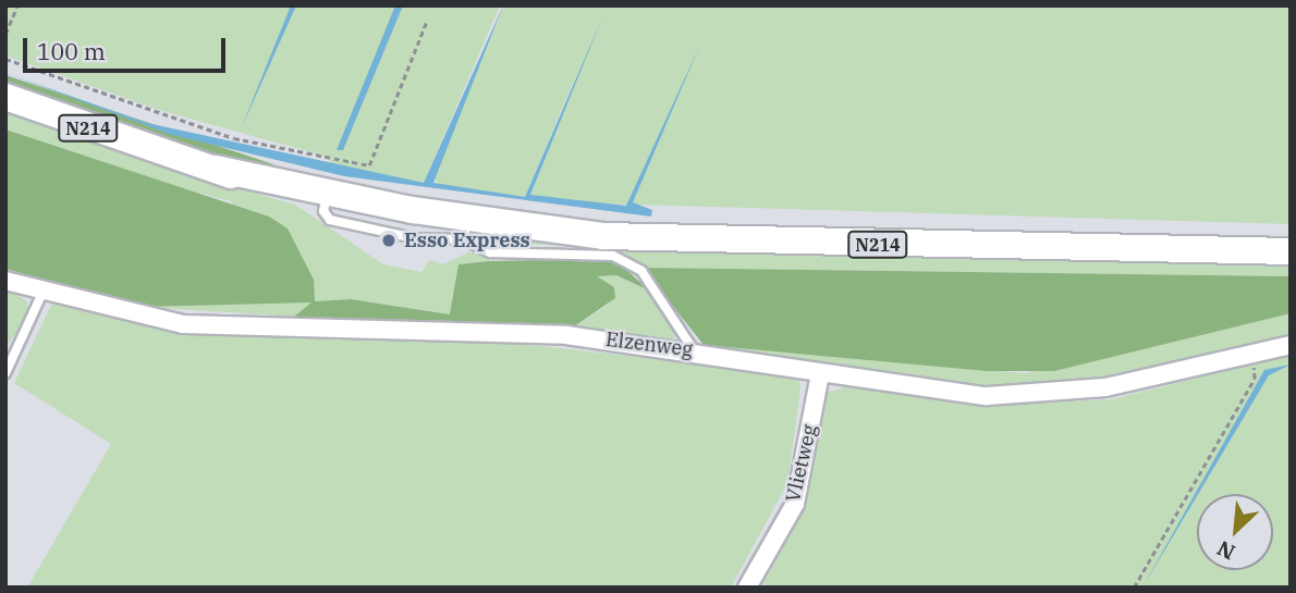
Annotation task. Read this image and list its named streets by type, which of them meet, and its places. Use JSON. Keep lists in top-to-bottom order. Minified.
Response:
{"streets":{"main road":["N214"],"street":["Elzenweg","Vlietweg"]},"crossings":[["Elzenweg","Vlietweg"]],"places":["Esso Express"],"scale_bar":"100 m","north":"bottom left"}
